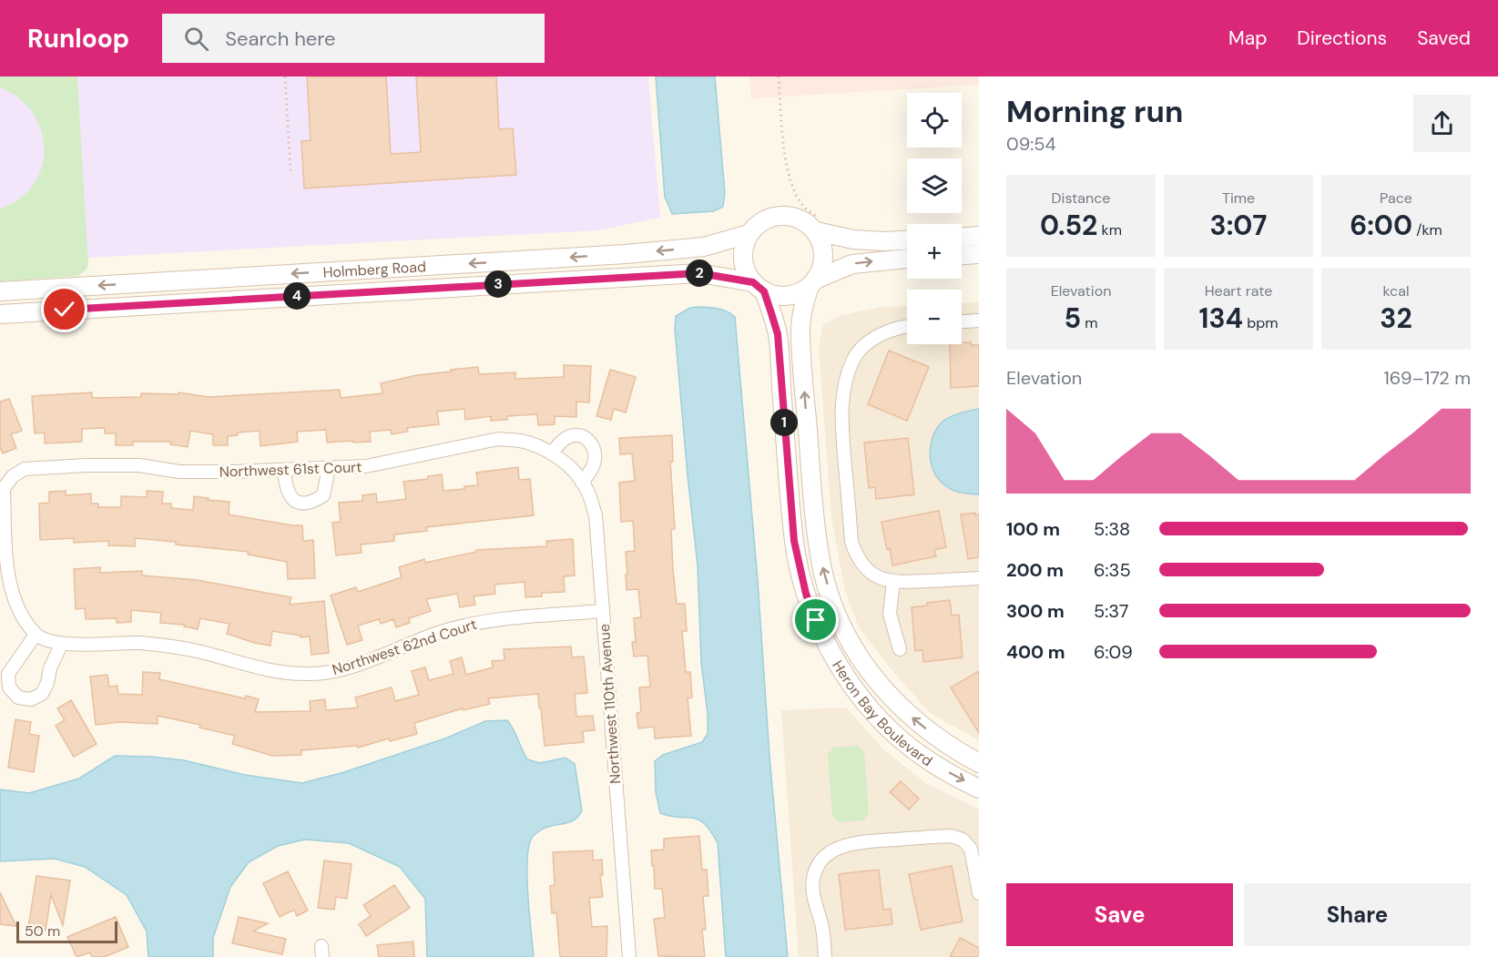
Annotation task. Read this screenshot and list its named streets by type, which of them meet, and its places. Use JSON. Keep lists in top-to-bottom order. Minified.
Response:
{"streets":{"street":["Holmberg Road","Northwest 61st Court","Northwest 62nd Court","Northwest 110th Avenue","Heron Bay Boulevard"]},"crossings":[["Holmberg Road","Heron Bay Boulevard"],["Northwest 61st Court","Northwest 62nd Court"],["Northwest 61st Court","Northwest 110th Avenue"],["Northwest 62nd Court","Northwest 110th Avenue"]],"scale_bar":"50 m","page":{"header":"Runloop","search":"Search here","nav":["Map","Directions","Saved"],"heading":["Morning run","09:54"],"map_buttons":["+","−"],"stats":[["Distance","0.52 km"],["Time","3:07"],["Pace","6:00 /km"],["Elevation","5 m"],["Heart rate","134 bpm"],["kcal","32"]],"pins":["2","3","4","1"],"chart":["Elevation","169–172 m"],"list":[{"name":"100 m","note":"5:38"},{"name":"200 m","note":"6:35"},{"name":"300 m","note":"5:37"},{"name":"400 m","note":"6:09"}],"buttons":["Save","Share"],"scale":"50 m"}}
